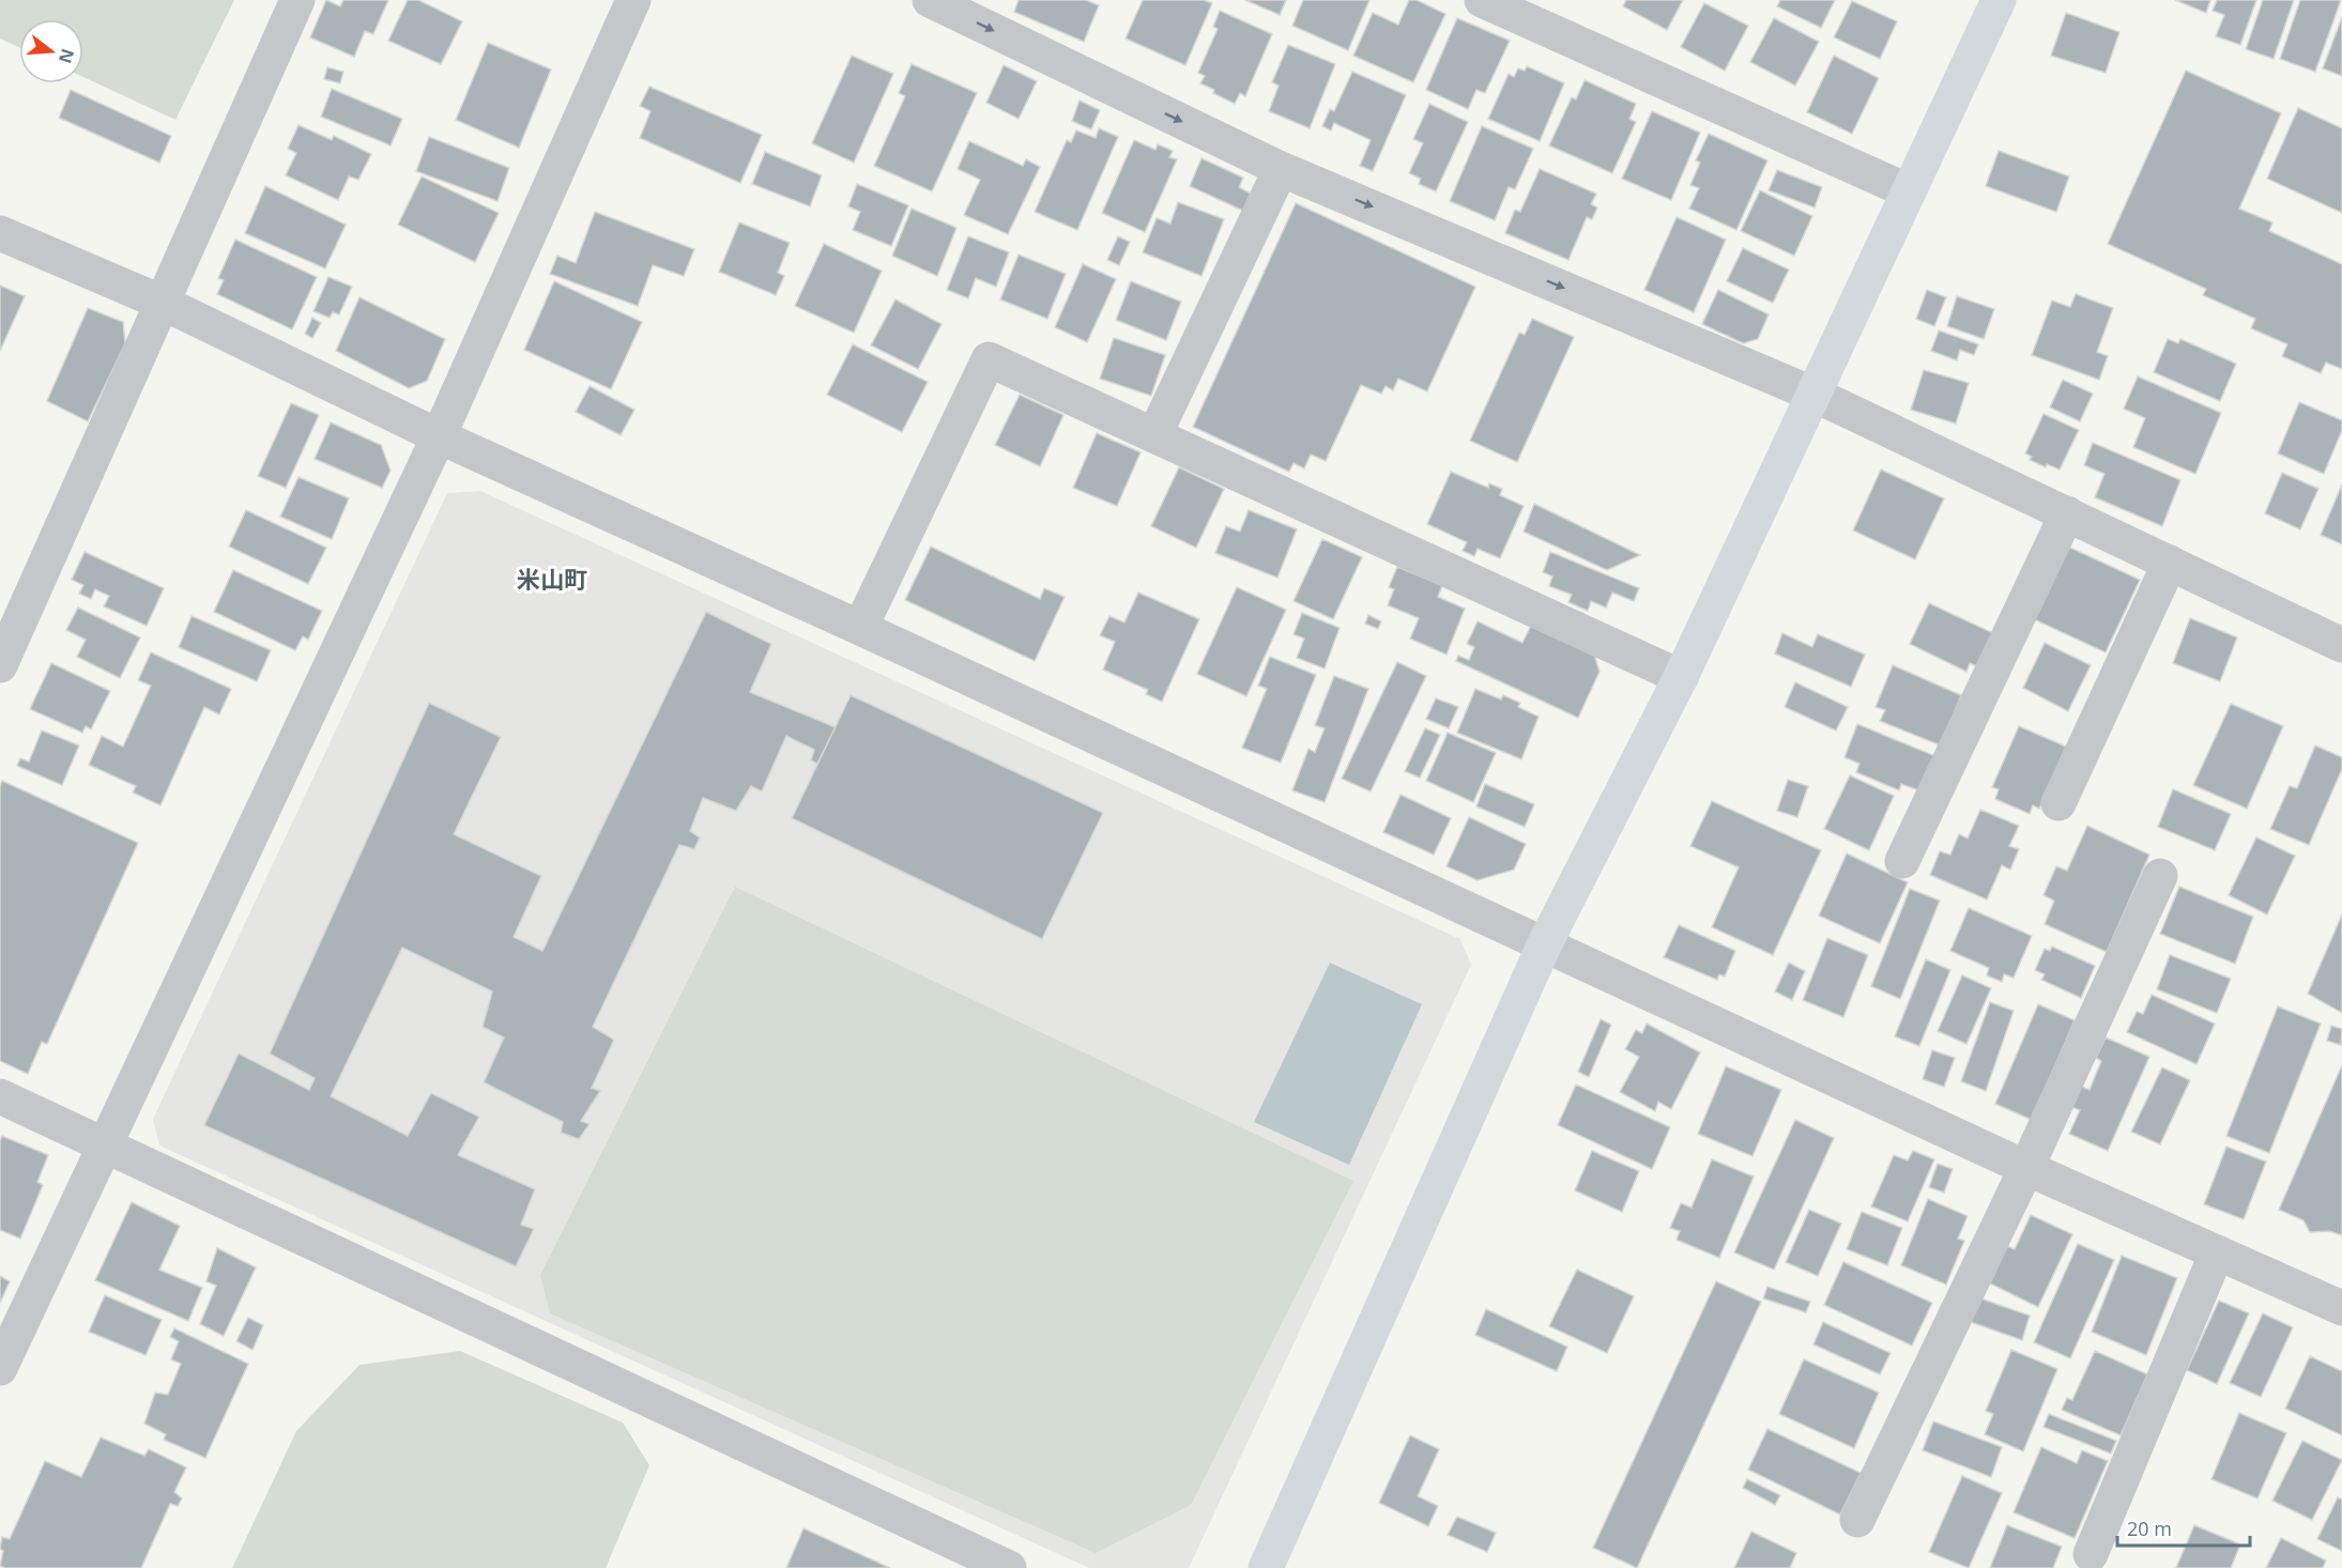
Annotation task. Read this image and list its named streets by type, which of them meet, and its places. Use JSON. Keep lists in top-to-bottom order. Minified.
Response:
{"districts":["米山町"],"scale_bar":"20 m","north":"right"}
